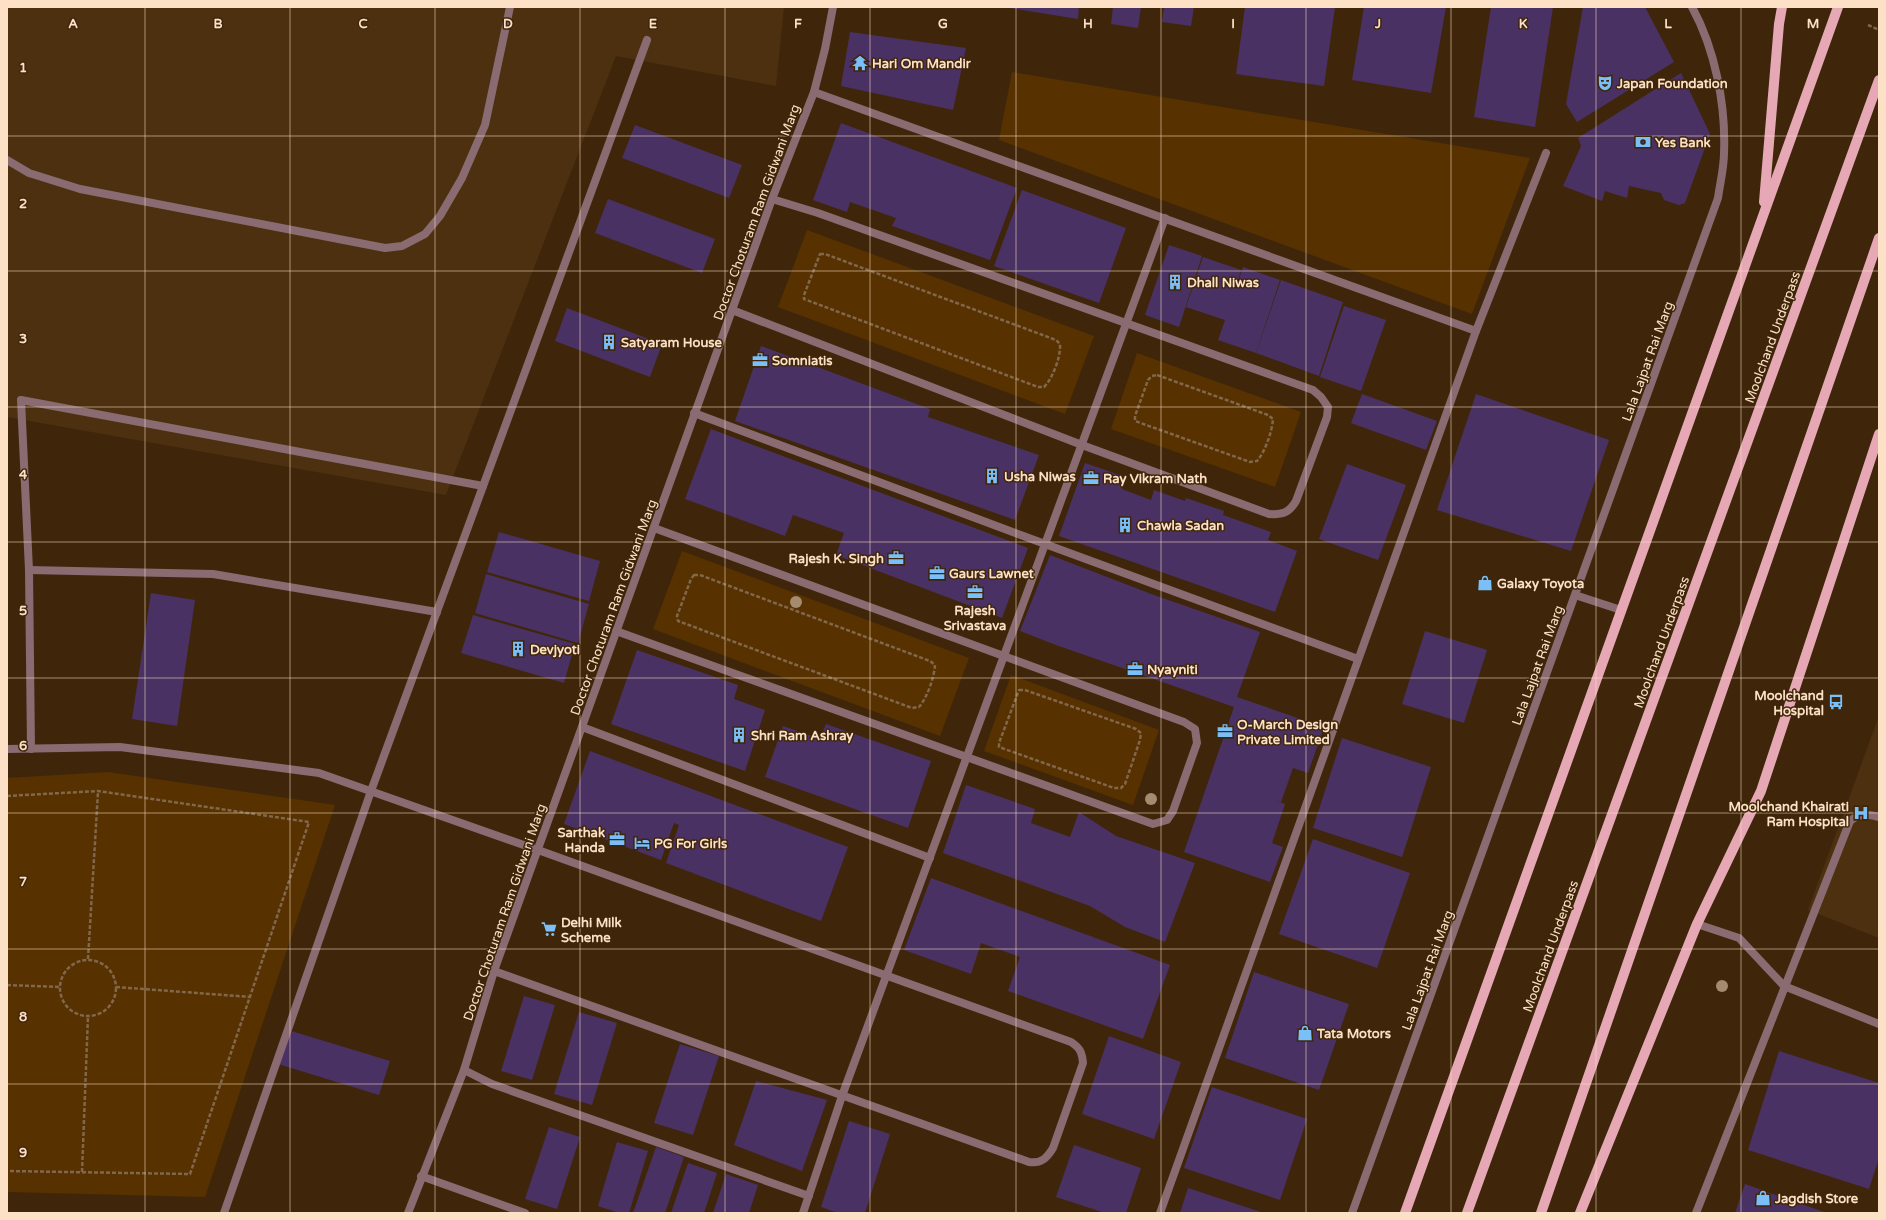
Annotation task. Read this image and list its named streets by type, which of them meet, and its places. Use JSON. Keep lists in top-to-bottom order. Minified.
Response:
{"streets":{"main road":["Moolchand Underpass"],"street":["Doctor Choturam Ram Gidwani Marg","Lala Lajpat Rai Marg"]},"places":{"temple":["Hari Om Mandir"],"theatre":["Japan Foundation"],"bank":["Yes Bank"],"building":["Dhall Niwas","Satyaram House","Usha Niwas","Chawla Sadan","Devjyoti","Shri Ram Ashray"],"office":["Somniatis","Ray Vikram Nath","Rajesh K. Singh","Gaurs Lawnet","Rajesh Srivastava","Nyayniti","O-March Design Private Limited","Sarthak Handa"],"shop":["Galaxy Toyota","Tata Motors","Jagdish Store"],"bus stop":["Moolchand Hospital"],"hospital":["Moolchand Khairati Ram Hospital"],"hotel":["PG For Girls"],"supermarket":["Delhi Milk Scheme"]},"grid":{"columns":["A","B","C","D","E","F","G","H","I","J","K","L","M"],"rows":["1","2","3","4","5","6","7","8","9"]}}
